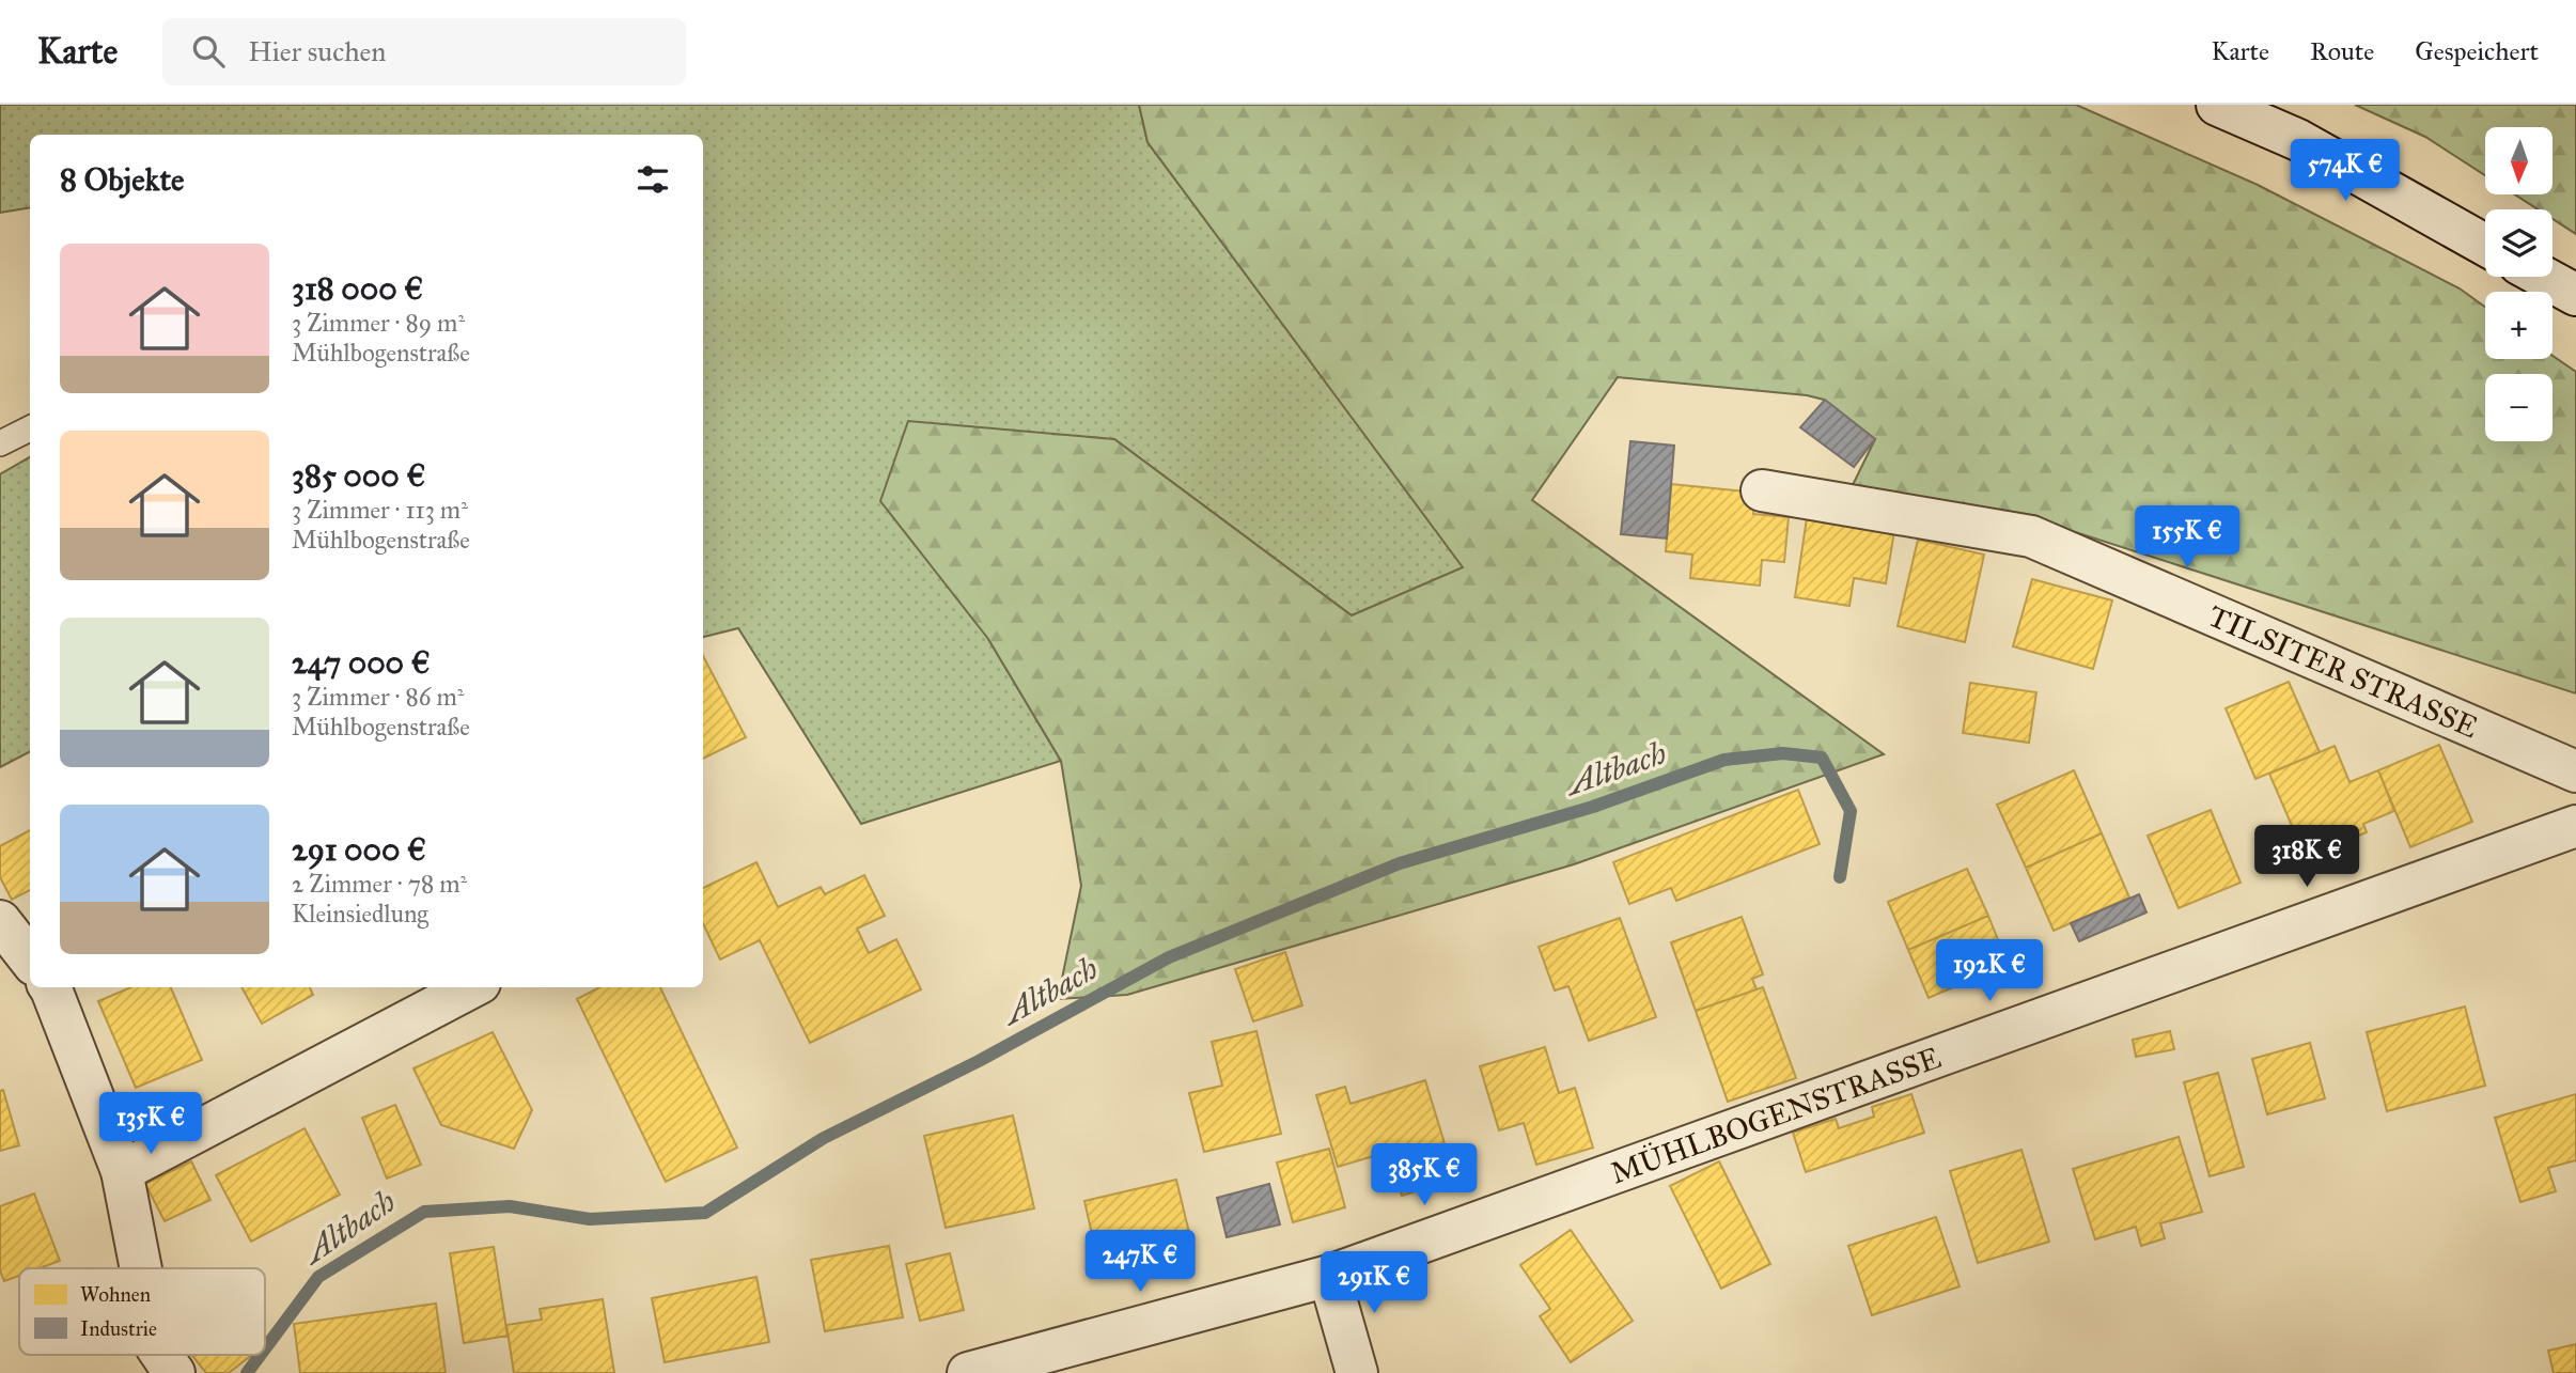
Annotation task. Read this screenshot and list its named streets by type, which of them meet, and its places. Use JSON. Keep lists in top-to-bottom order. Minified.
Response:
{"streets":{"street":["TILSITER STRASSE","MÜHLBOGENSTRASSE"]},"water":["Altbach"],"legend":["Wohnen","Industrie"],"north":"bottom","page":{"header":"Karte","search":"Hier suchen","nav":["Karte","Route","Gespeichert"],"map_buttons":["+","−"],"heading":"8 Objekte","price":["574K €","155K €","318K €","192K €","135K €","385K €","247K €","291K €"],"list":[{"name":"318 000 €","note":"3 Zimmer · 89 m² · Mühlbogenstraße"},{"name":"385 000 €","note":"3 Zimmer · 113 m² · Mühlbogenstraße"},{"name":"247 000 €","note":"3 Zimmer · 86 m² · Mühlbogenstraße"},{"name":"291 000 €","note":"2 Zimmer · 78 m² · Kleinsiedlung"}]}}
